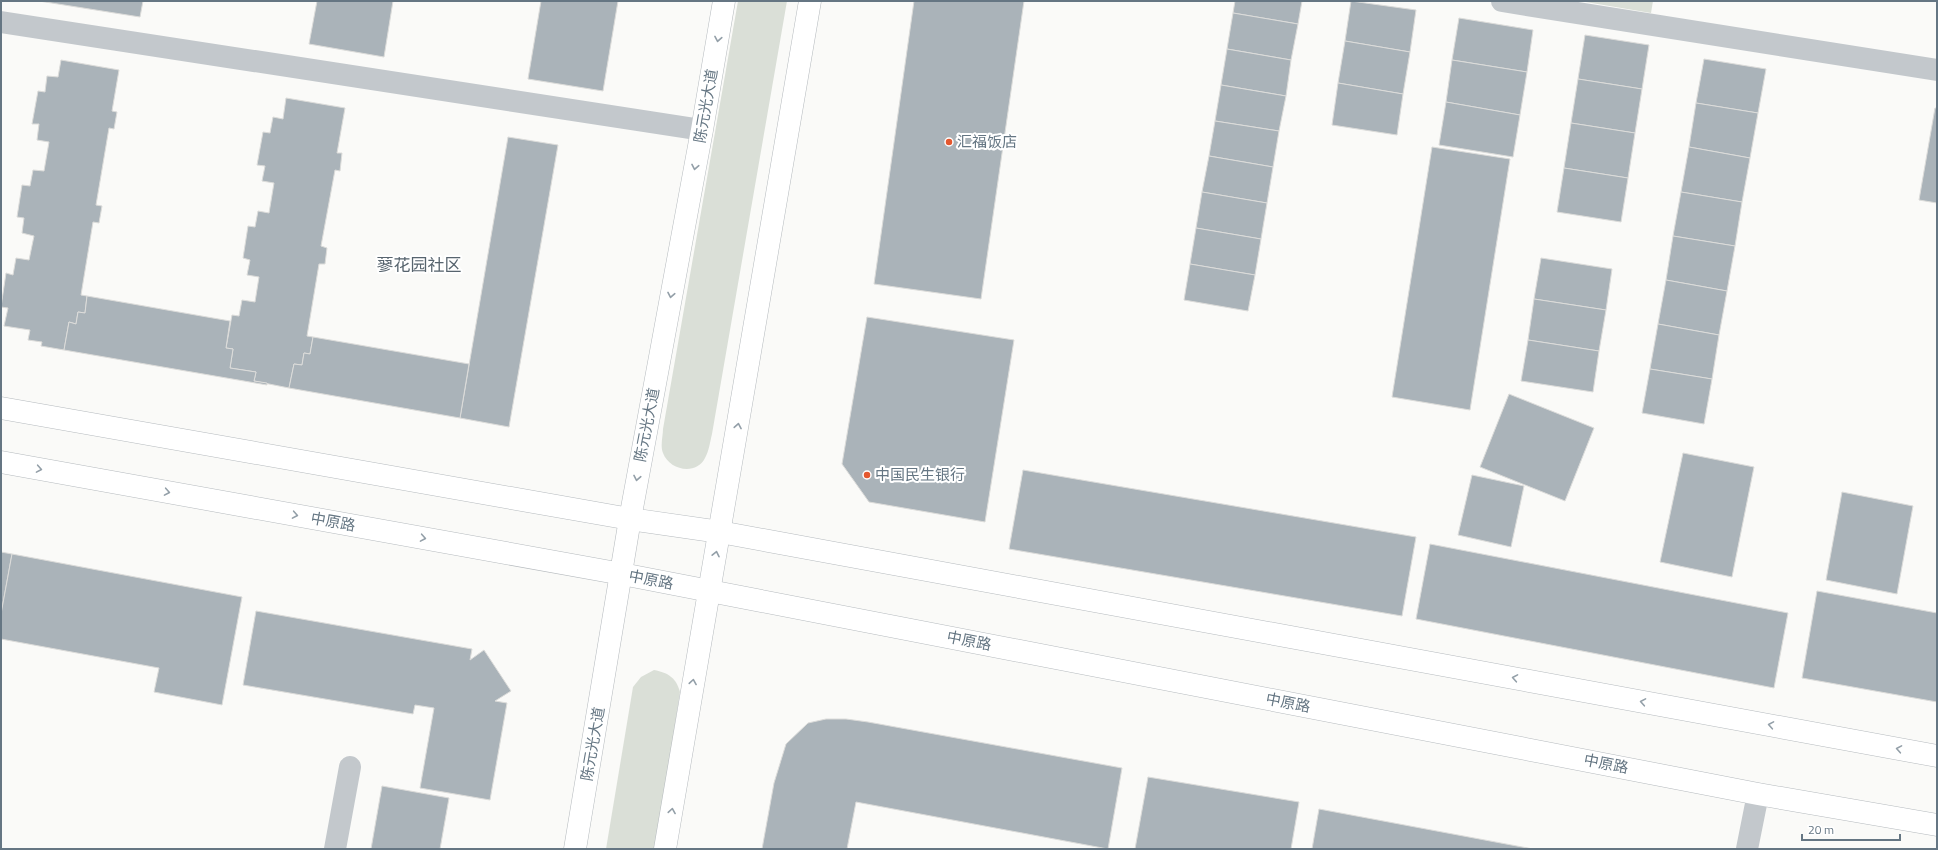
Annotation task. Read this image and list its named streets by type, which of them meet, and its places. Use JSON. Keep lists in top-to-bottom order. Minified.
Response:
{"streets":{"main road":["陈元光大道","中原路"]},"crossings":[["陈元光大道","中原路"]],"districts":["蓼花园社区"],"places":["汇福饭店","中国民生银行"],"scale_bar":"20 m"}
